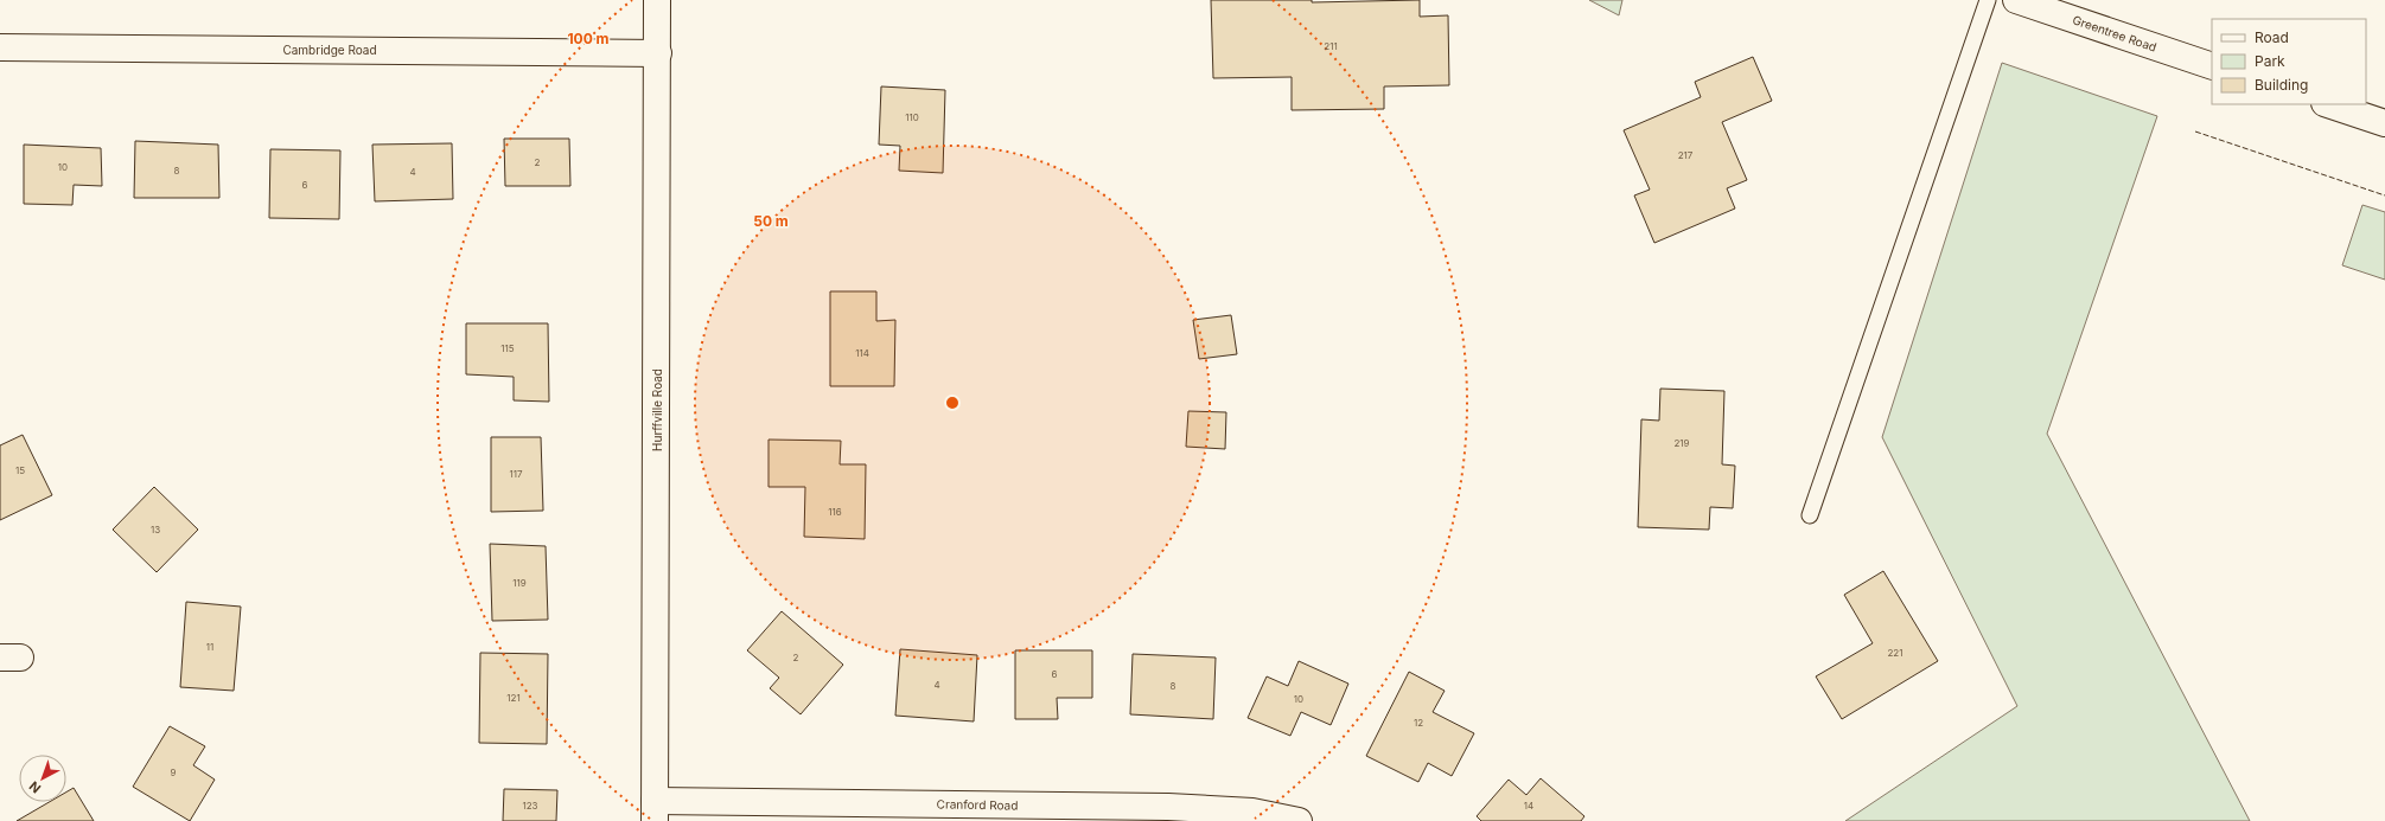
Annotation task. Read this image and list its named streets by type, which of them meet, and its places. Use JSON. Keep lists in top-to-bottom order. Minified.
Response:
{"streets":{"street":["Greentree Road","Cambridge Road","Hurffville Road","Cranford Road"]},"crossings":[["Cambridge Road","Hurffville Road"],["Hurffville Road","Cranford Road"]],"house_numbers":["211","110","217","2","10","8","4","6","115","114","219","15","117","116","13","119","11","221","2","6","4","8","121","10","12","9","123","14"],"legend":["Road","Park","Building"],"north":"bottom left","rings":["100 m","50 m"]}
